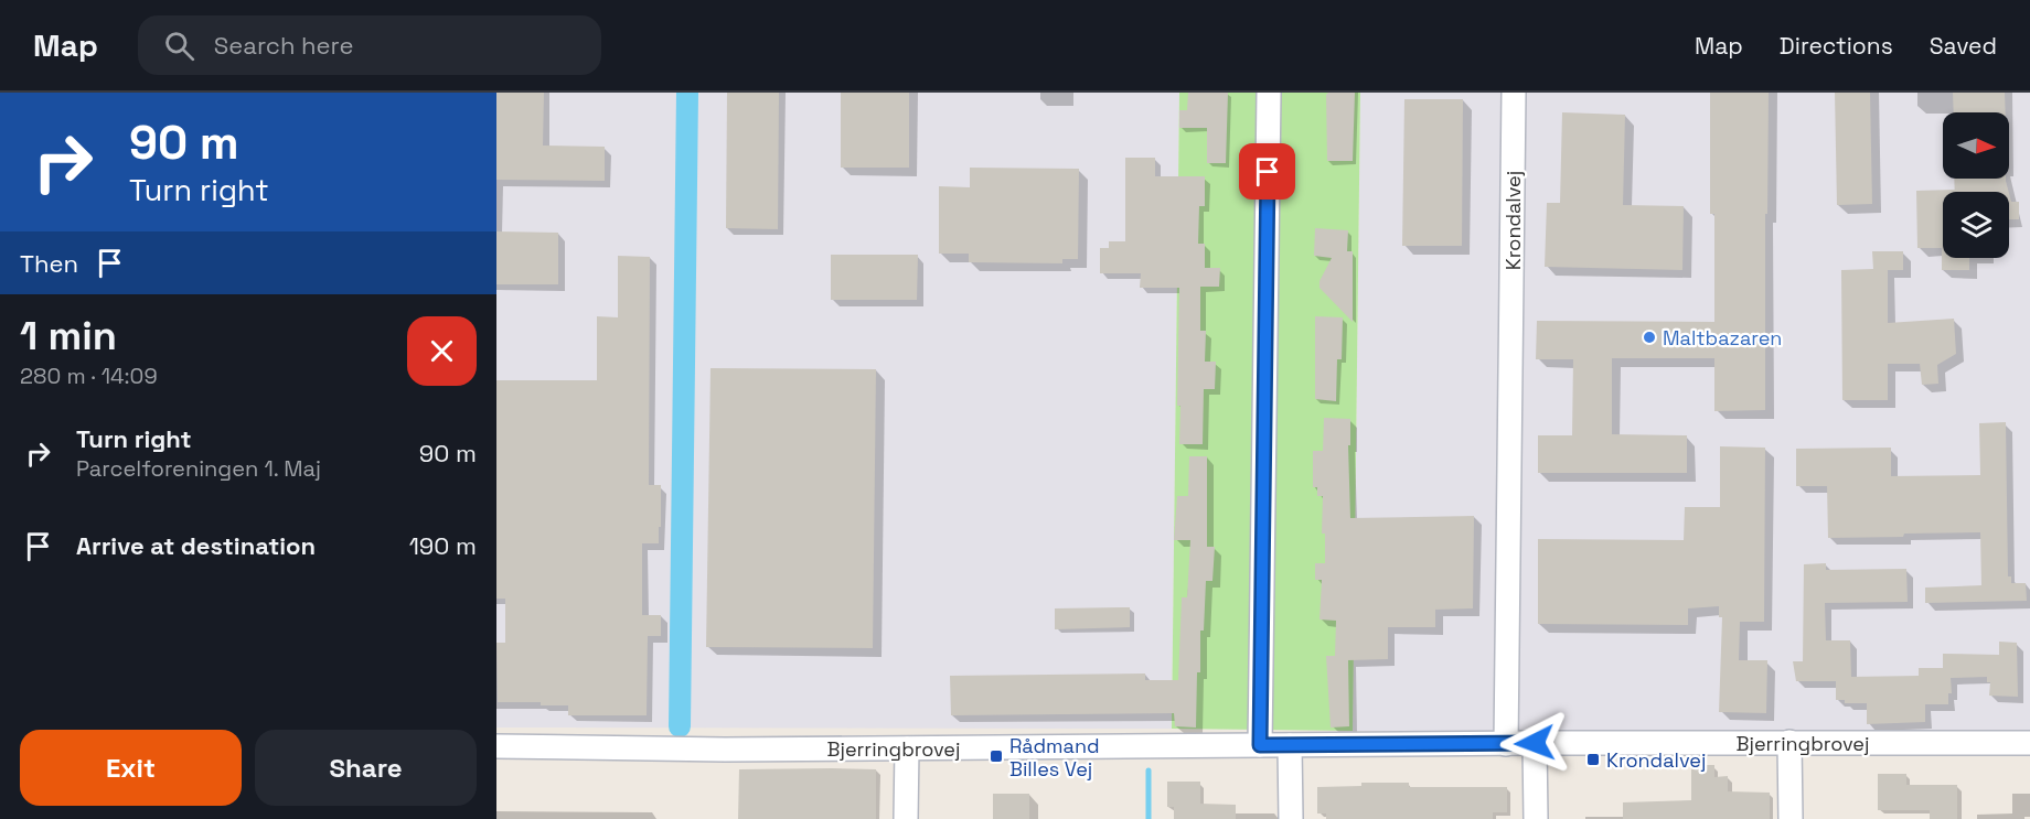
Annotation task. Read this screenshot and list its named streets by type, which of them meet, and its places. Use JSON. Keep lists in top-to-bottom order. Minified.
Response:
{"streets":{"street":["Krondalvej","Bjerringbrovej"]},"crossings":[["Krondalvej","Bjerringbrovej"]],"places":{"other":["Maltbazaren"],"transit":["Rådmand Billes Vej","Krondalvej"]},"north":"right","page":{"header":"Map","search":"Search here","nav":["Map","Directions","Saved"],"turn":["90 m","Turn right"],"then":"Then","heading":["1 min","280 m · 14:09"],"list":[{"name":"Turn right","note":"Parcelforeningen 1. Maj","value":"90 m"},{"name":"Arrive at destination","value":"190 m"}],"buttons":["Exit","Share"]}}
